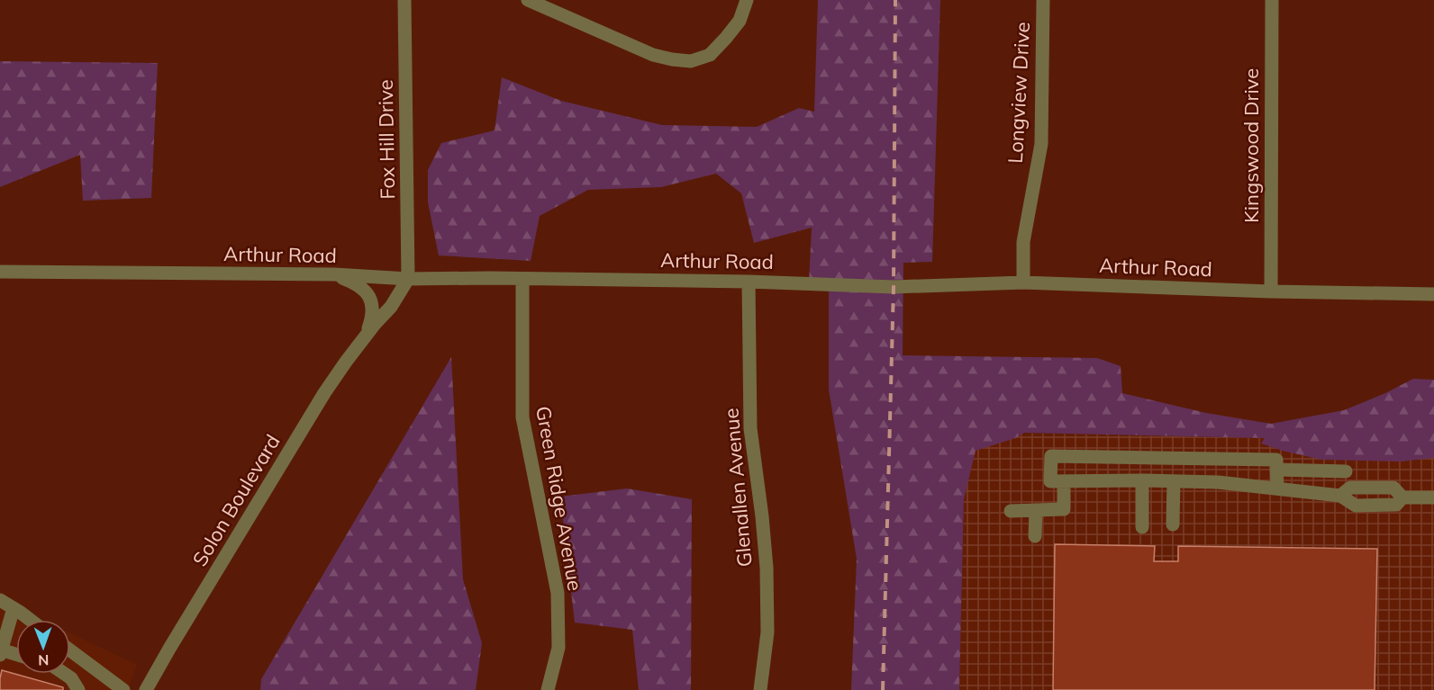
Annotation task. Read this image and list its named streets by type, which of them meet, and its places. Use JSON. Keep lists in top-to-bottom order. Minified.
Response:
{"streets":{"street":["Longview Drive","Fox Hill Drive","Kingswood Drive","Arthur Road","Glenallen Avenue","Green Ridge Avenue","Solon Boulevard"]},"crossings":[["Longview Drive","Arthur Road"],["Fox Hill Drive","Arthur Road"],["Fox Hill Drive","Solon Boulevard"],["Kingswood Drive","Arthur Road"],["Arthur Road","Glenallen Avenue"],["Arthur Road","Green Ridge Avenue"],["Arthur Road","Solon Boulevard"]],"north":"bottom"}
